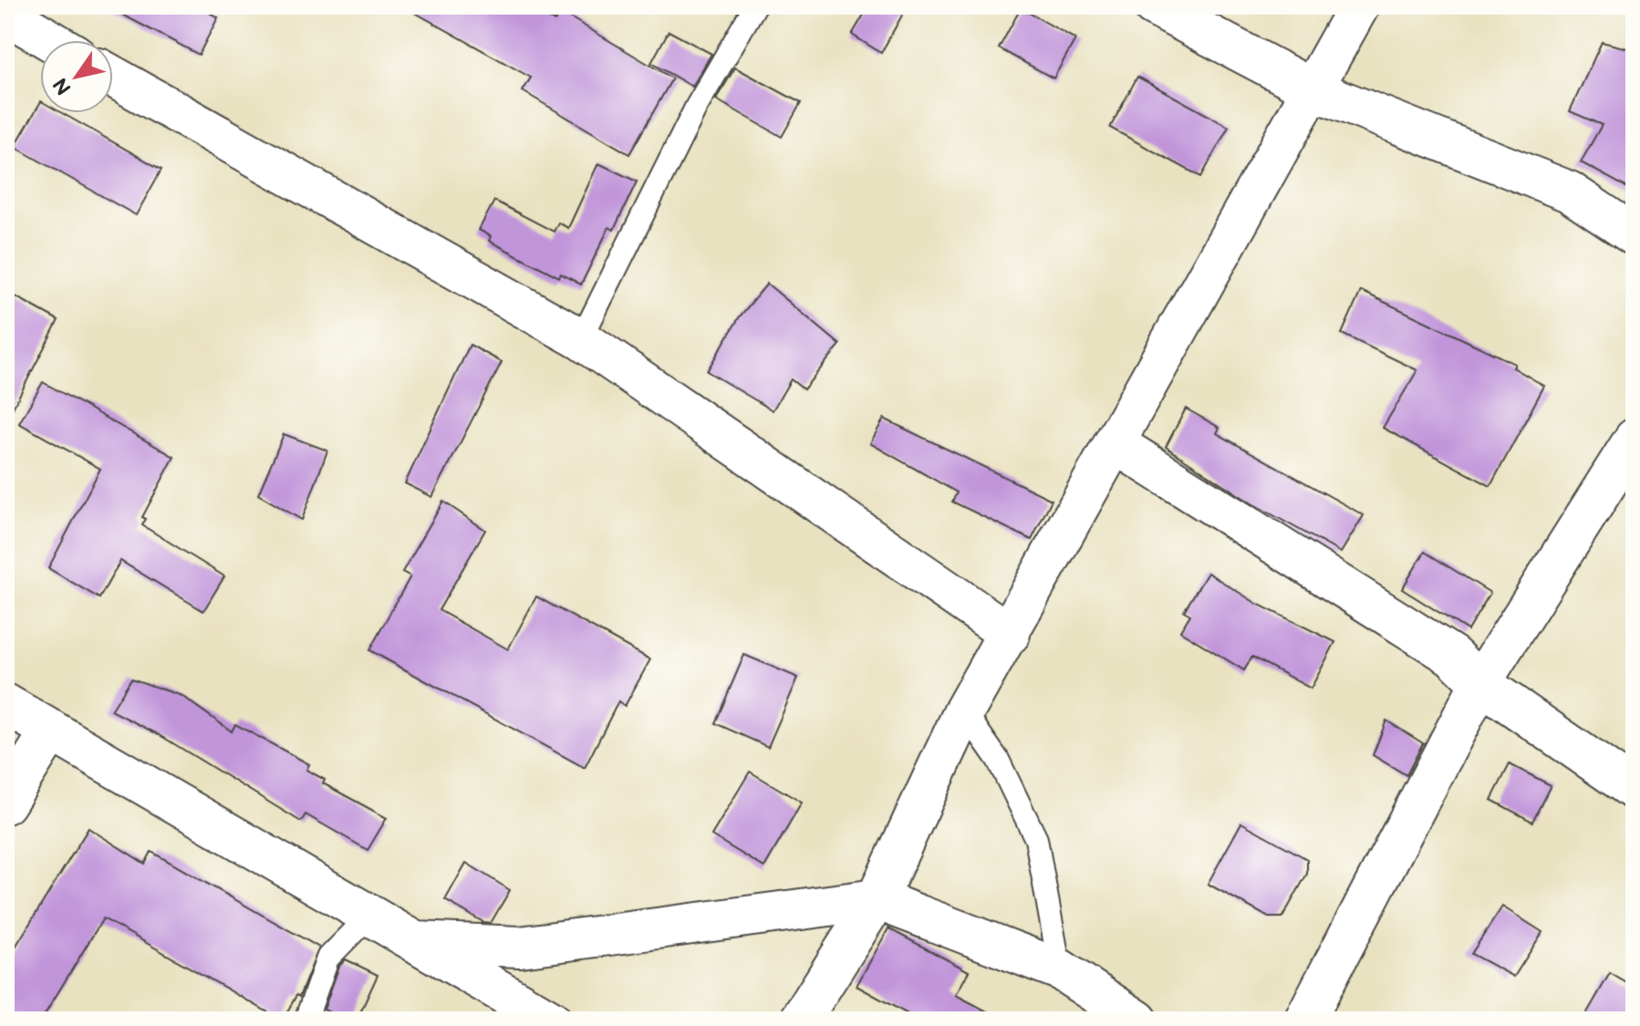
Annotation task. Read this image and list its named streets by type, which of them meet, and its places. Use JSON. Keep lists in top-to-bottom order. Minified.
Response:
{"north":"bottom left"}
